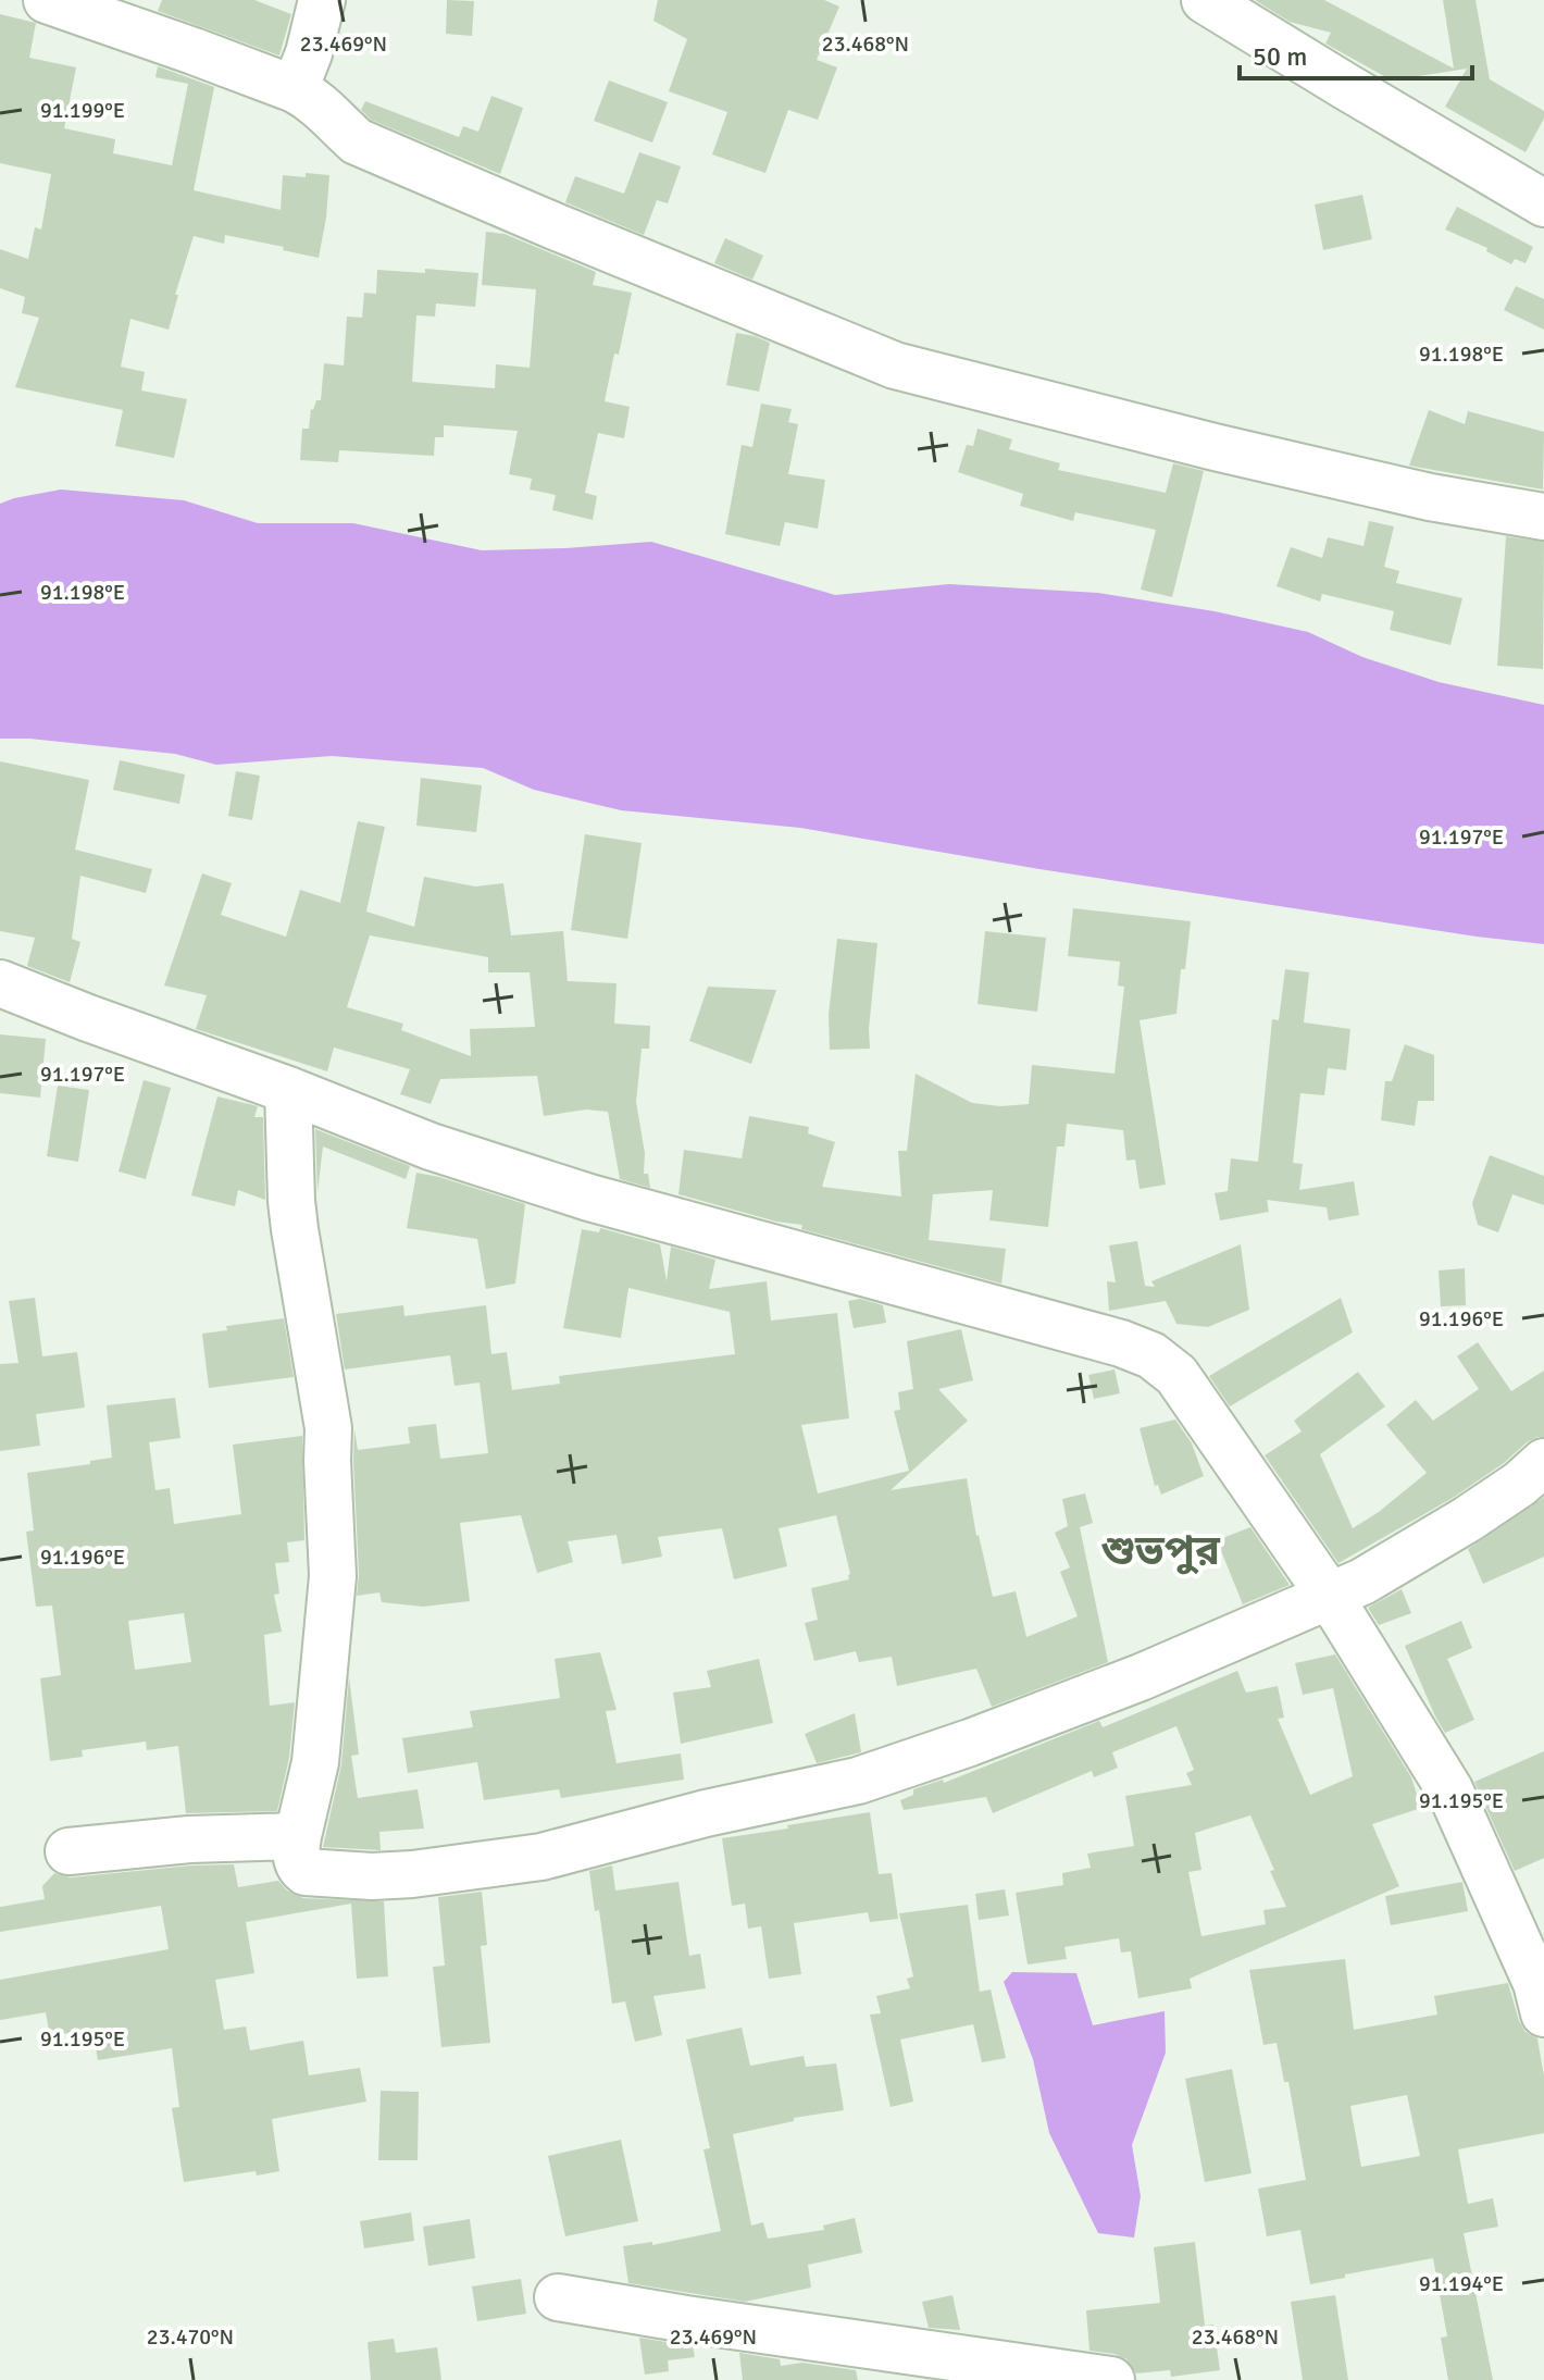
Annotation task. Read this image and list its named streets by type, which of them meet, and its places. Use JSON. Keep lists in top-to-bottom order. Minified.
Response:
{"districts":["শুভপুর"],"scale_bar":"50 m","coordinates":["23.469°N","23.468°N","91.199°E","91.198°E","91.197°E","91.196°E","91.195°E","91.194°E","23.470°N"]}
